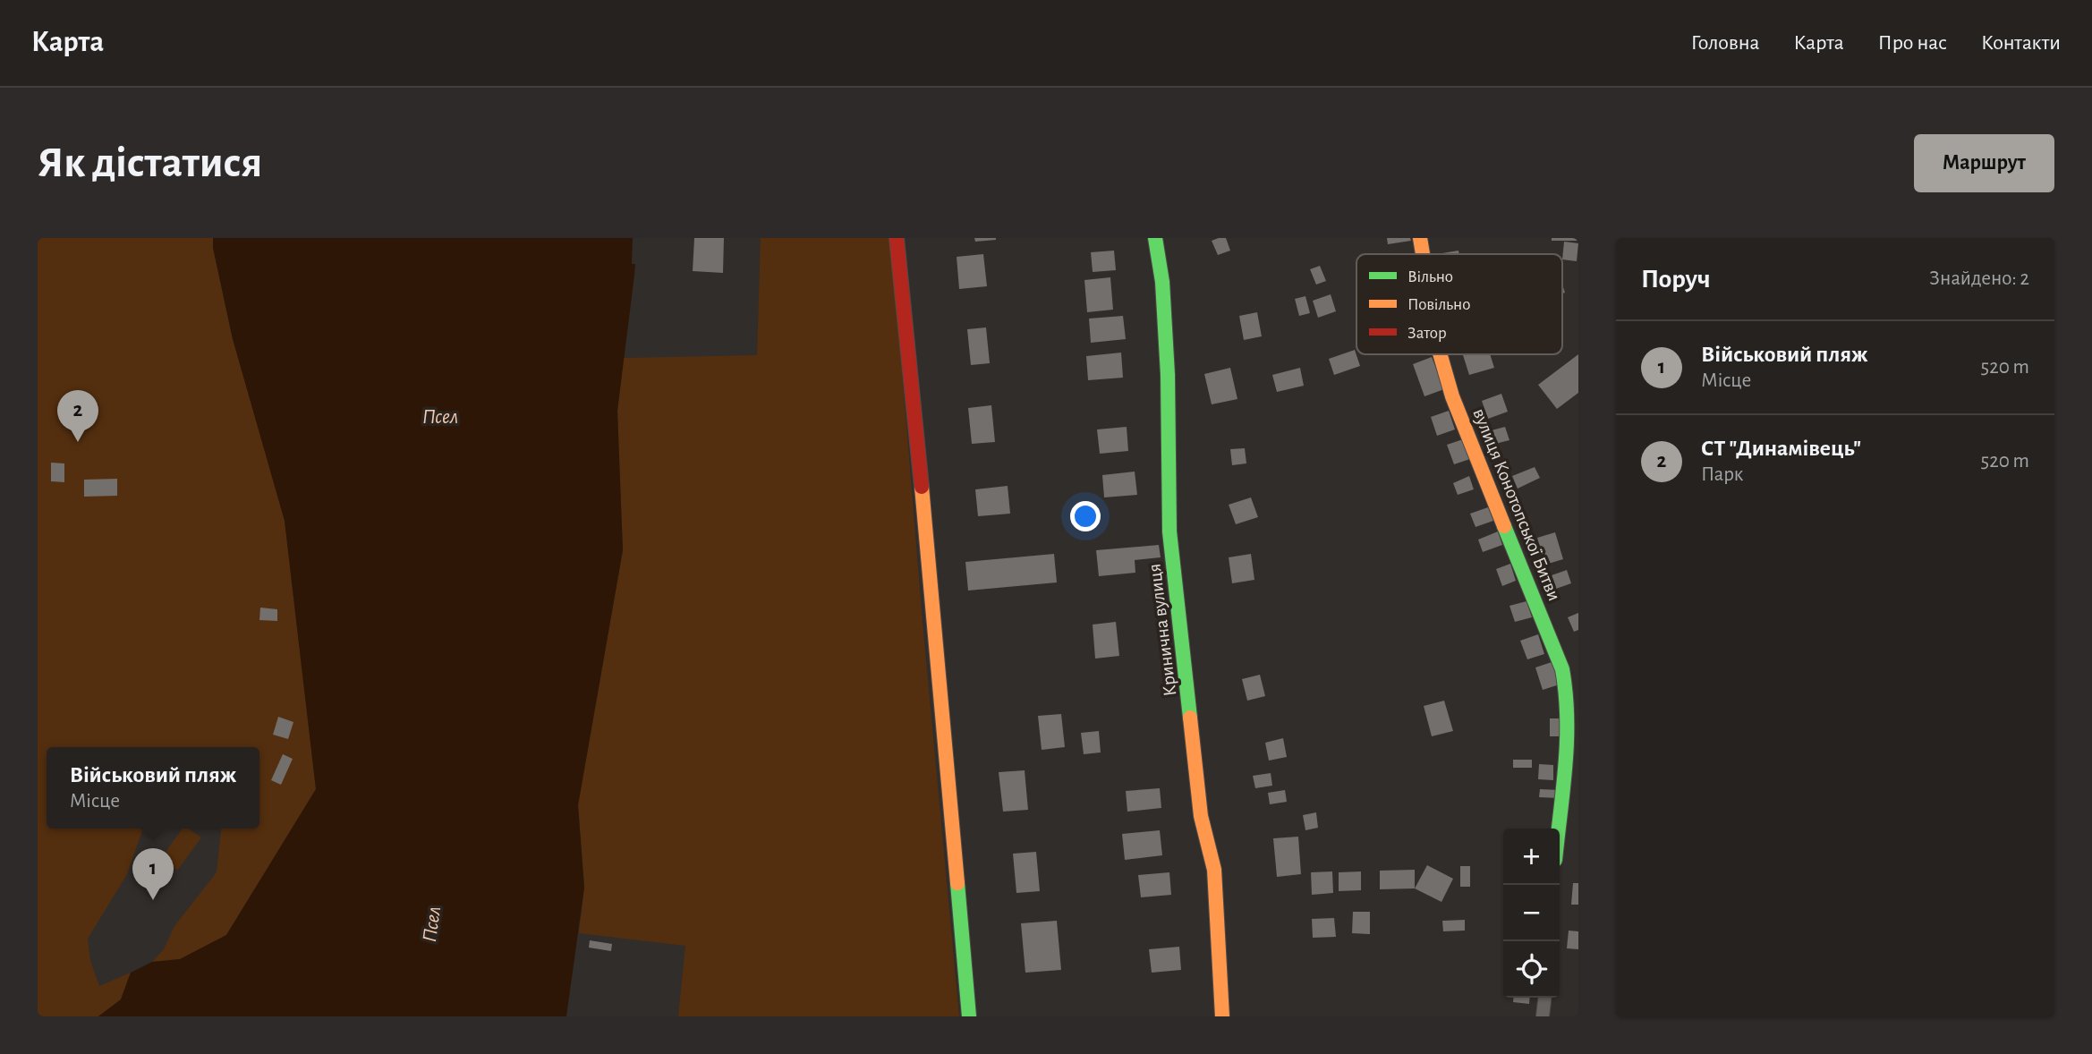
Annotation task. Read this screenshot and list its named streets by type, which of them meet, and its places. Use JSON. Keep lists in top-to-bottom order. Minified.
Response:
{"streets":{"street":["вулиця Конотопської Битви","Кринична вулиця"]},"water":["Псел"],"legend":["Вільно","Повільно","Затор"],"page":{"header":"Карта","nav":["Головна","Карта","Про нас","Контакти"],"buttons":"Маршрут","title":"Як дістатися","heading":["Поруч","Знайдено: 2"],"list":[{"mark":"1","name":"Військовий пляж","note":"Місце","value":"520 m"},{"mark":"2","name":"СТ \"Динамівець\"","note":"Парк","value":"520 m"}],"pins":["2","1"],"popup":["Військовий пляж","Місце"],"map_buttons":["+","−"]}}
